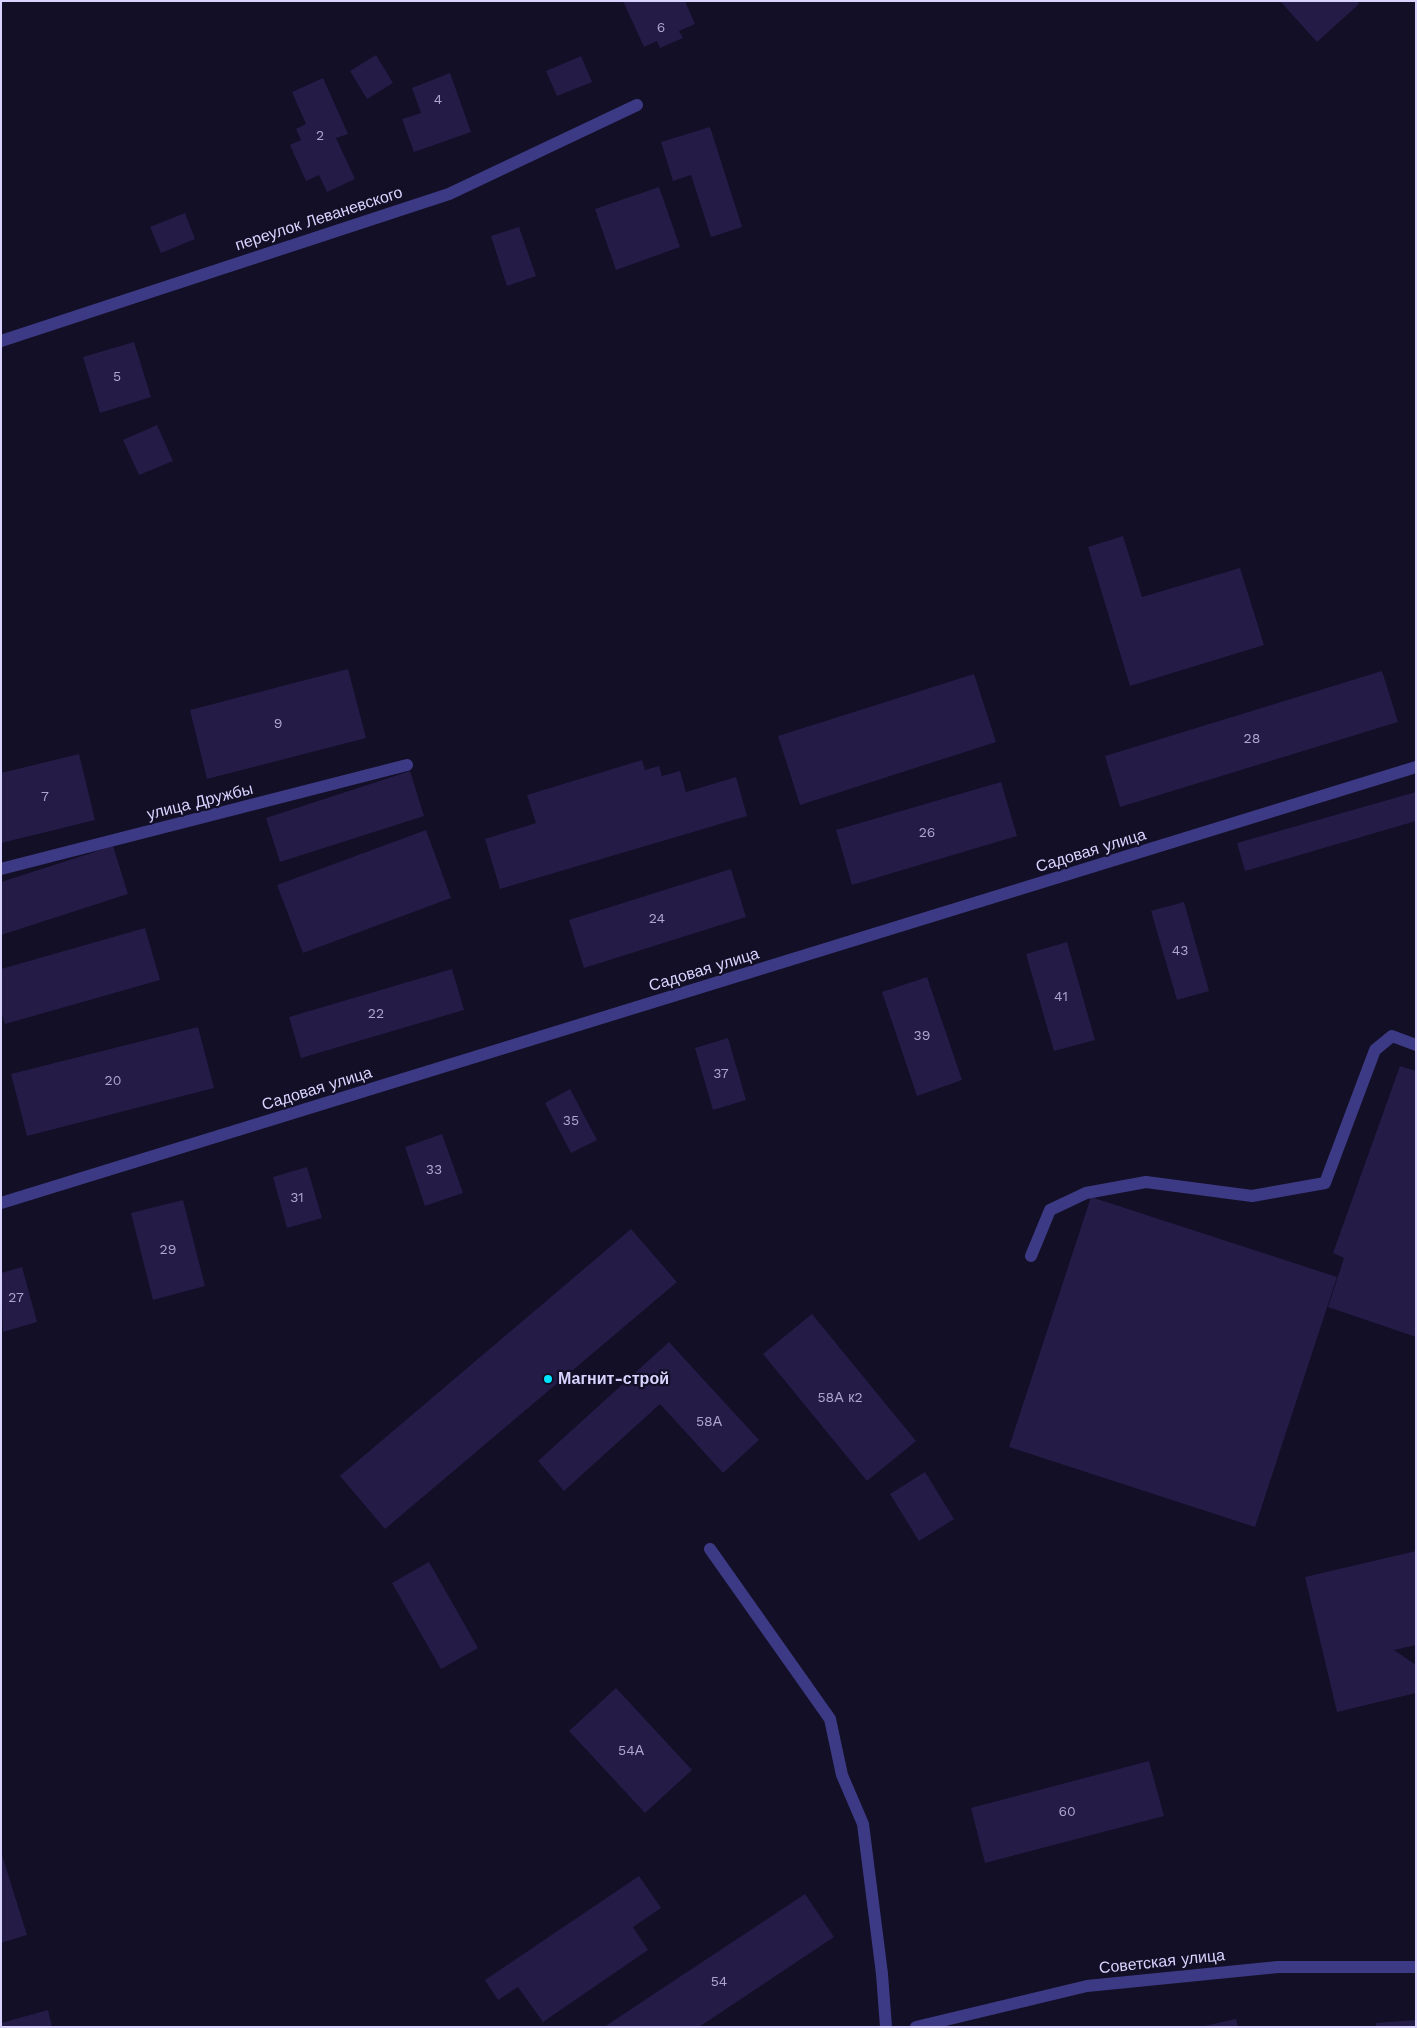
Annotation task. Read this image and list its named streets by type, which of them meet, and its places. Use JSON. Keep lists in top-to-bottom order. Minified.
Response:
{"streets":{"street":["переулок Леваневского","улица Дружбы","Садовая улица","Советская улица"]},"places":["Магнит-строй"],"house_numbers":["6","4","2","5","9","28","7","26","24","43","41","22","39","37","20","35","33","31","29","27","58А к2","58А","54А","60","54"]}
